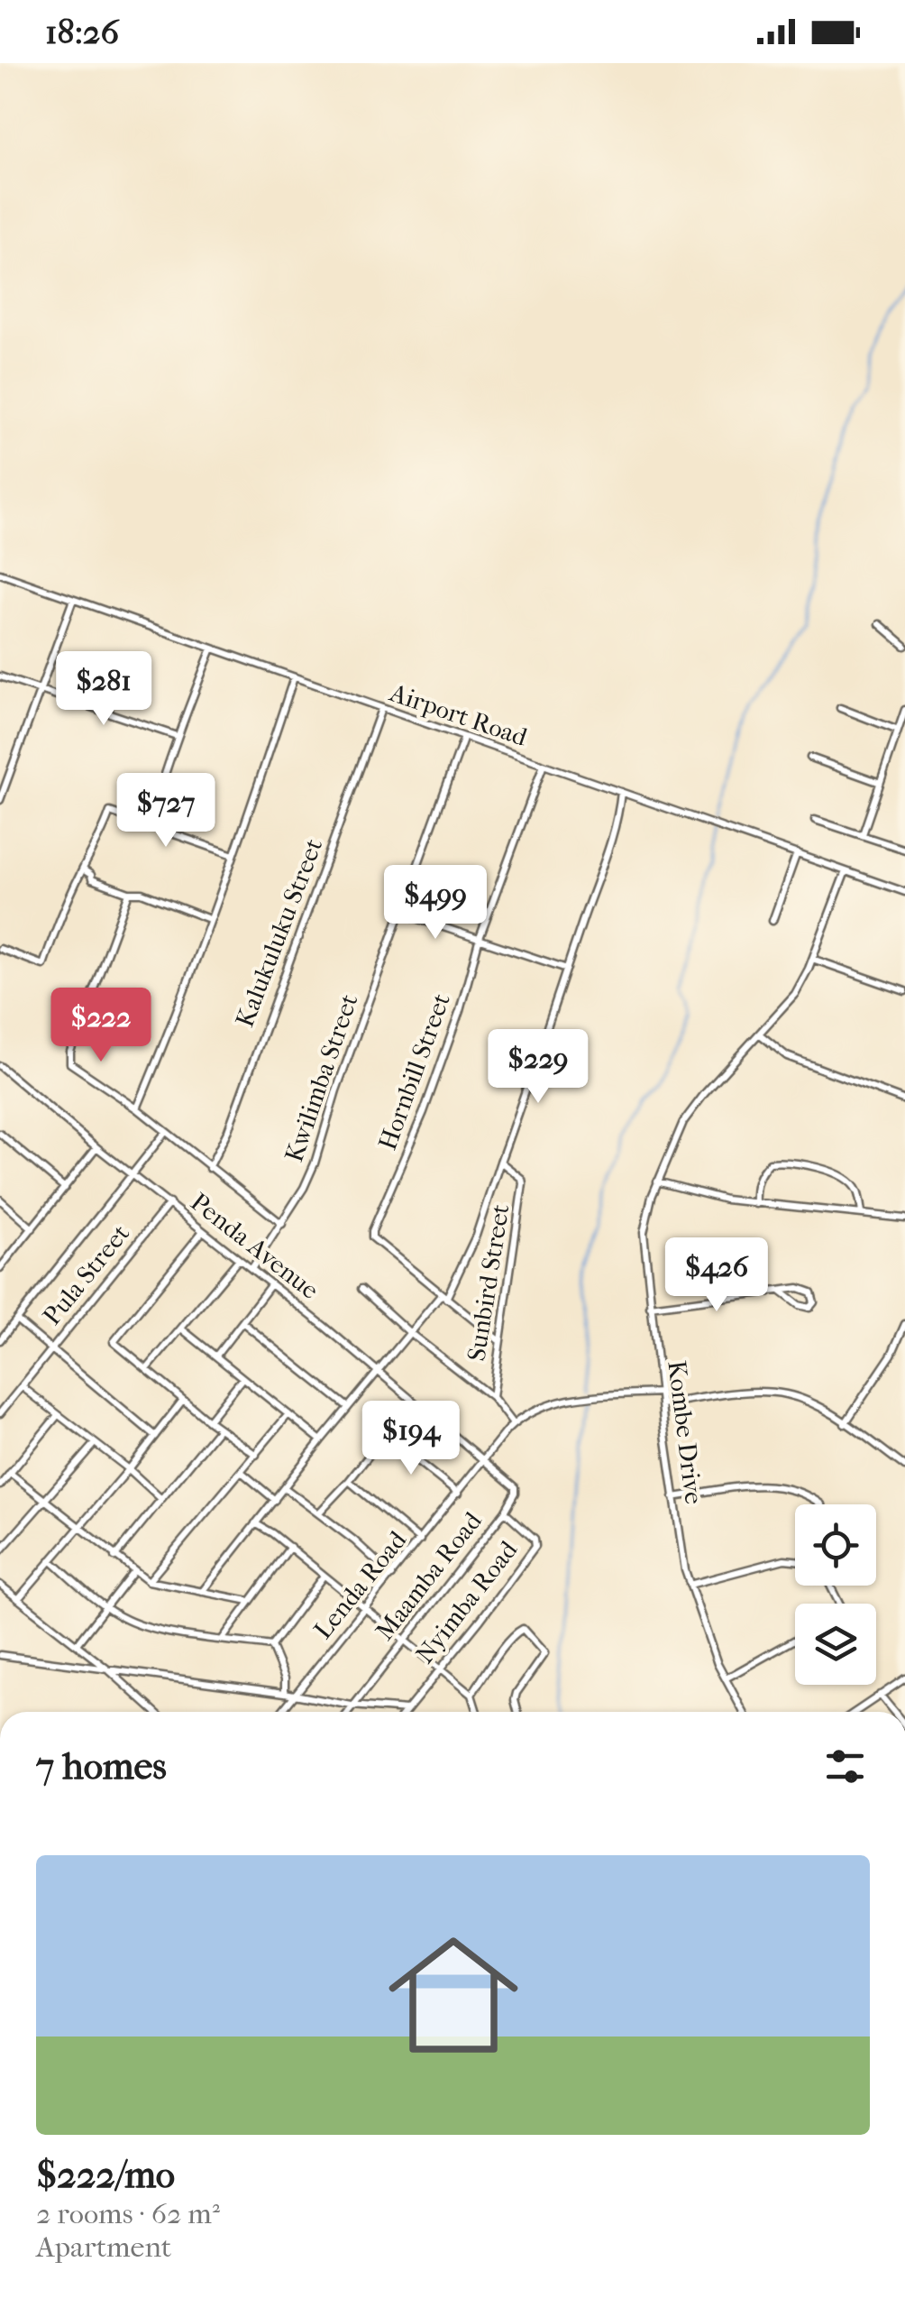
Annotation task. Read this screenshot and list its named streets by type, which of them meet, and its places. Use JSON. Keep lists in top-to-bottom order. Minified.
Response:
{"streets":{"street":["Airport Road","Kalukuluku Street","Hornbill Street","Kwilimba Street","Penda Avenue","Pula Street","Sunbird Street","Kombe Drive","Maamba Road","Lenda Road","Nyimba Road"]},"crossings":[["Airport Road","Kalukuluku Street"],["Airport Road","Hornbill Street"],["Airport Road","Kwilimba Street"],["Airport Road","Kombe Drive"],["Hornbill Street","Sunbird Street"],["Kwilimba Street","Penda Avenue"],["Penda Avenue","Pula Street"],["Penda Avenue","Maamba Road"],["Penda Avenue","Lenda Road"],["Sunbird Street","Lenda Road"],["Kombe Drive","Lenda Road"],["Maamba Road","Lenda Road"],["Maamba Road","Nyimba Road"]],"page":{"status":"18:26","price":["$281","$727","$499","$222","$229","$426","$194"],"heading":"7 homes","list":[{"name":"$222/mo","note":"2 rooms · 62 m² · Apartment"}]}}
